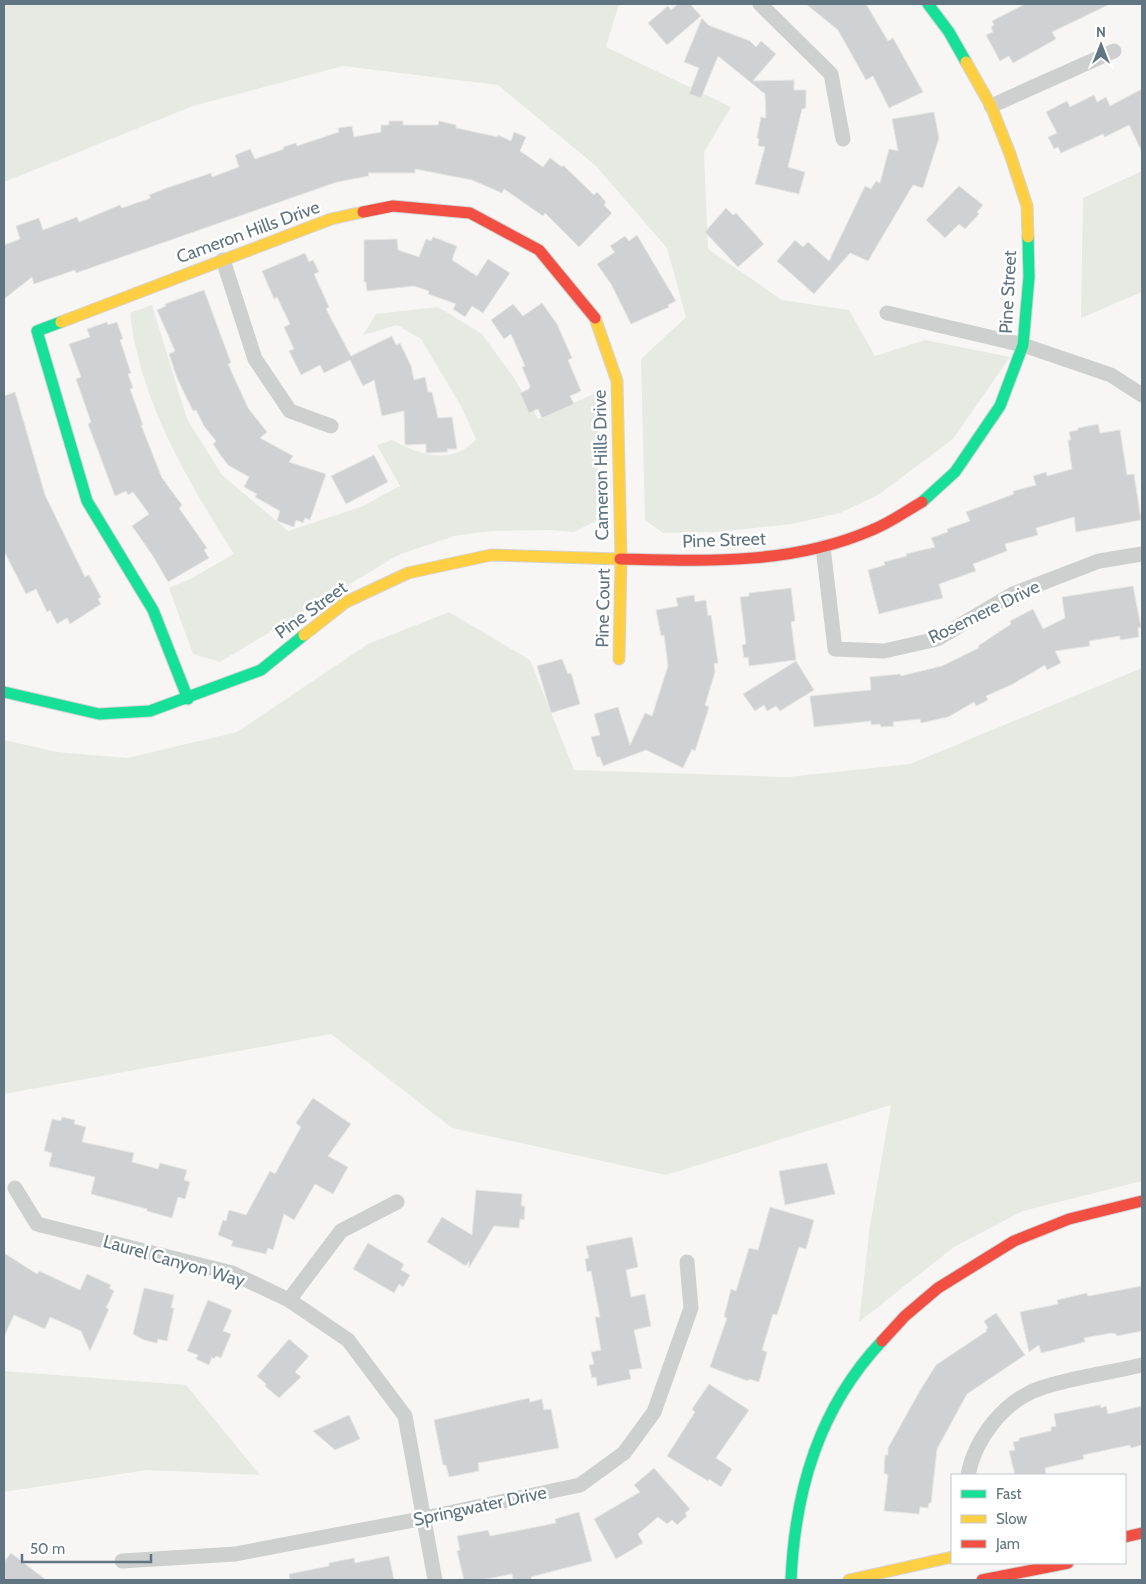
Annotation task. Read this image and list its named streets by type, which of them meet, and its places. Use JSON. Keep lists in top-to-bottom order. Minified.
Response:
{"streets":{"street":["Cameron Hills Drive","Pine Street","Pine Court","Rosemere Drive","Laurel Canyon Way","Springwater Drive"]},"crossings":[["Cameron Hills Drive","Pine Street"],["Cameron Hills Drive","Pine Court"],["Pine Street","Pine Court"],["Pine Street","Rosemere Drive"],["Laurel Canyon Way","Springwater Drive"]],"legend":["Fast","Slow","Jam"],"scale_bar":"50 m","north":"top"}
